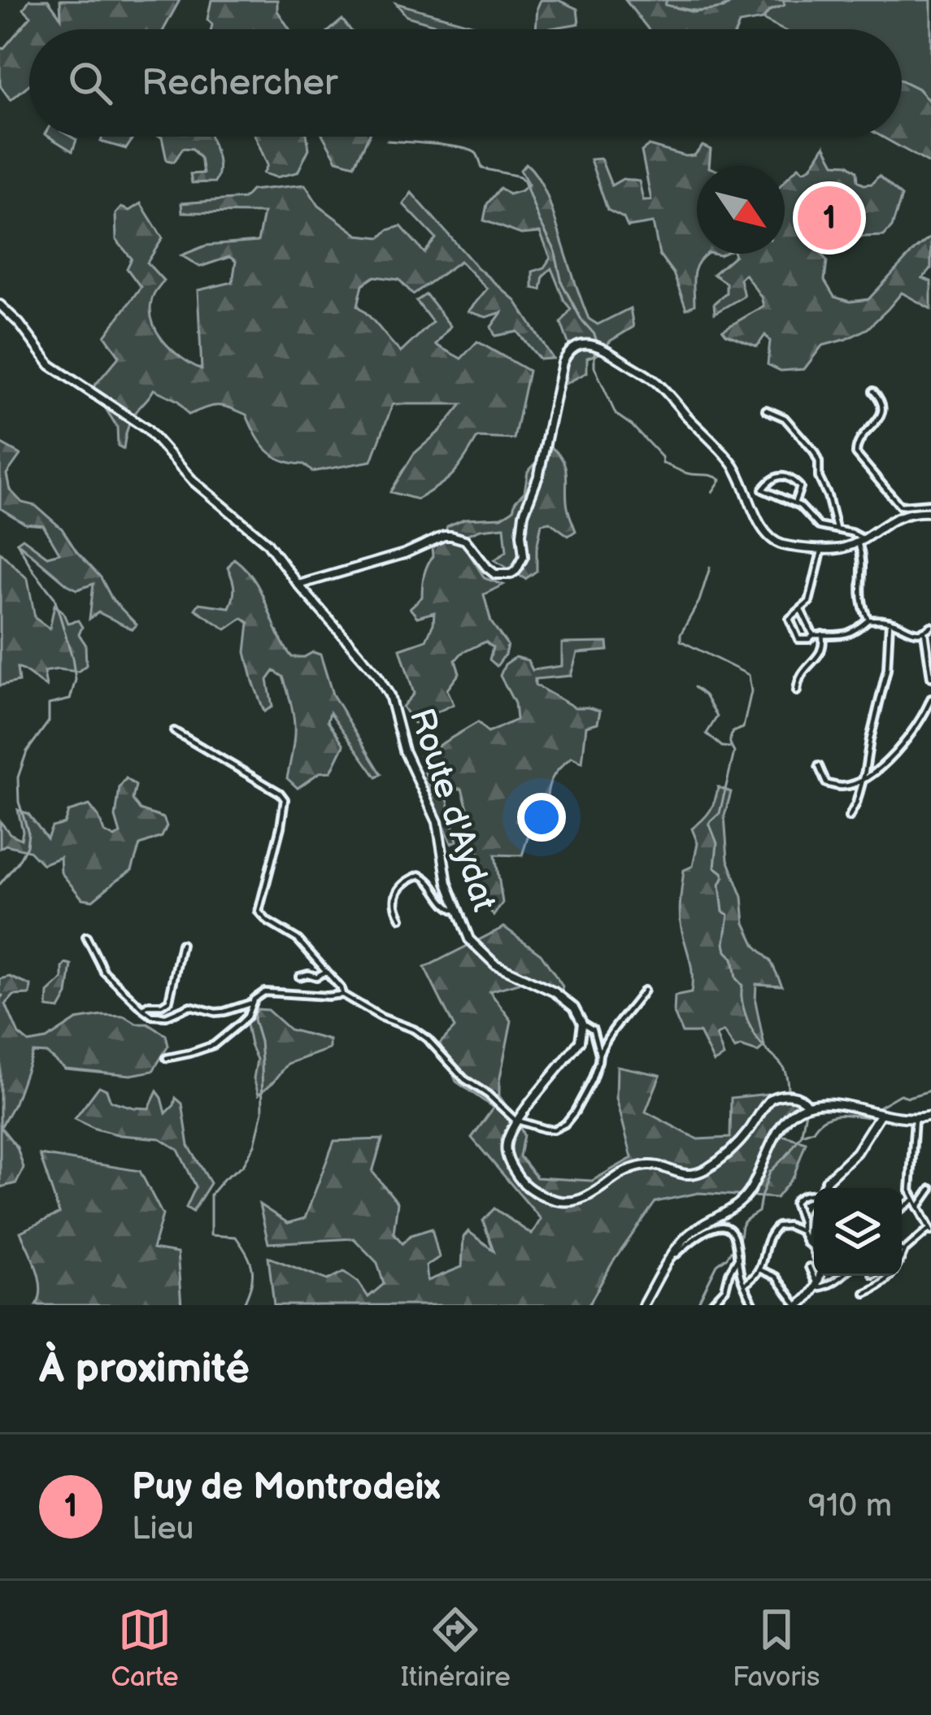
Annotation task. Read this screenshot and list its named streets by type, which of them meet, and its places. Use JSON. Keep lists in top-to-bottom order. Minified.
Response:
{"streets":{"main road":["Route d'Aydat"]},"north":"bottom right","page":{"search":"Rechercher","pins":"1","heading":"À proximité","list":[{"mark":"1","name":"Puy de Montrodeix","note":"Lieu","value":"910 m"}],"nav":["Carte","Itinéraire","Favoris"]}}
